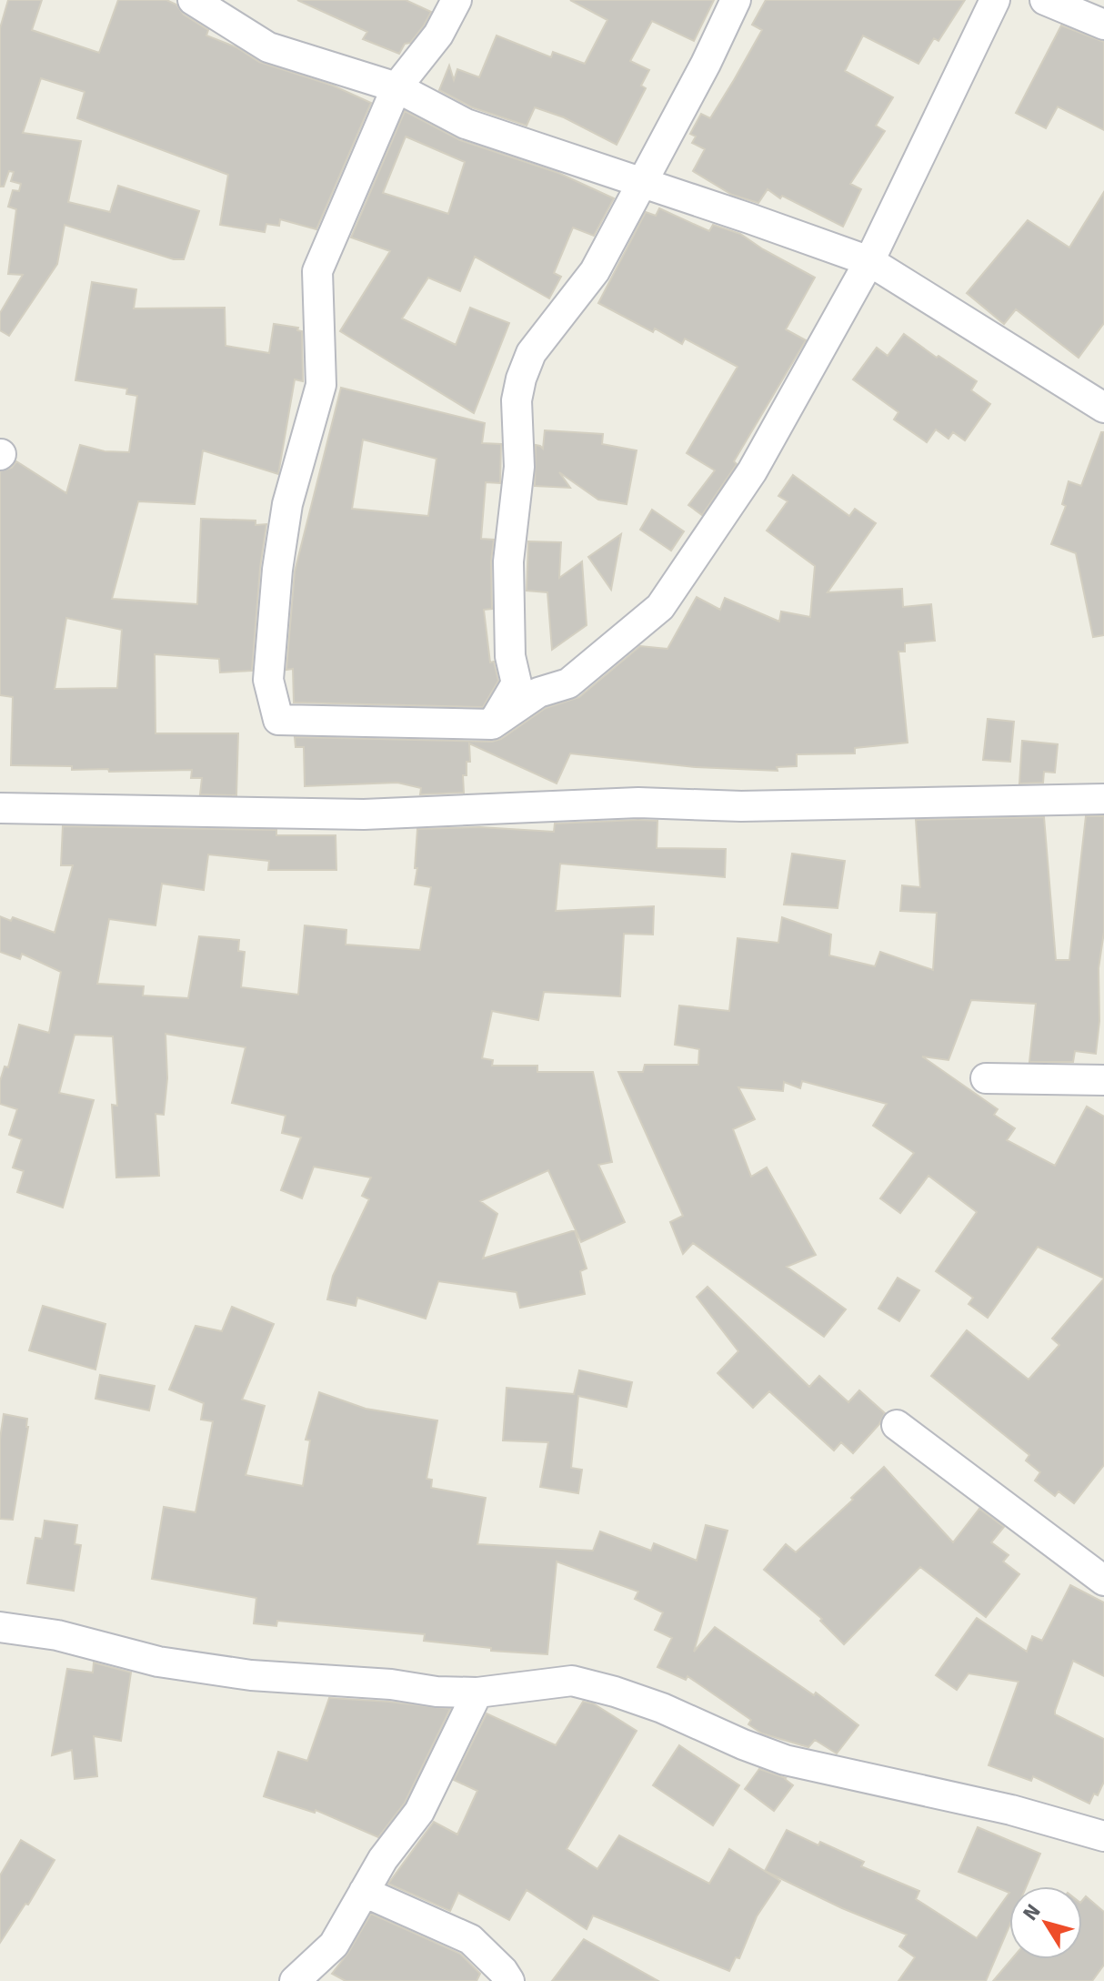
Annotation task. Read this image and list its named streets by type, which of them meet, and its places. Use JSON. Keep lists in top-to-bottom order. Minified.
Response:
{"north":"top left"}
